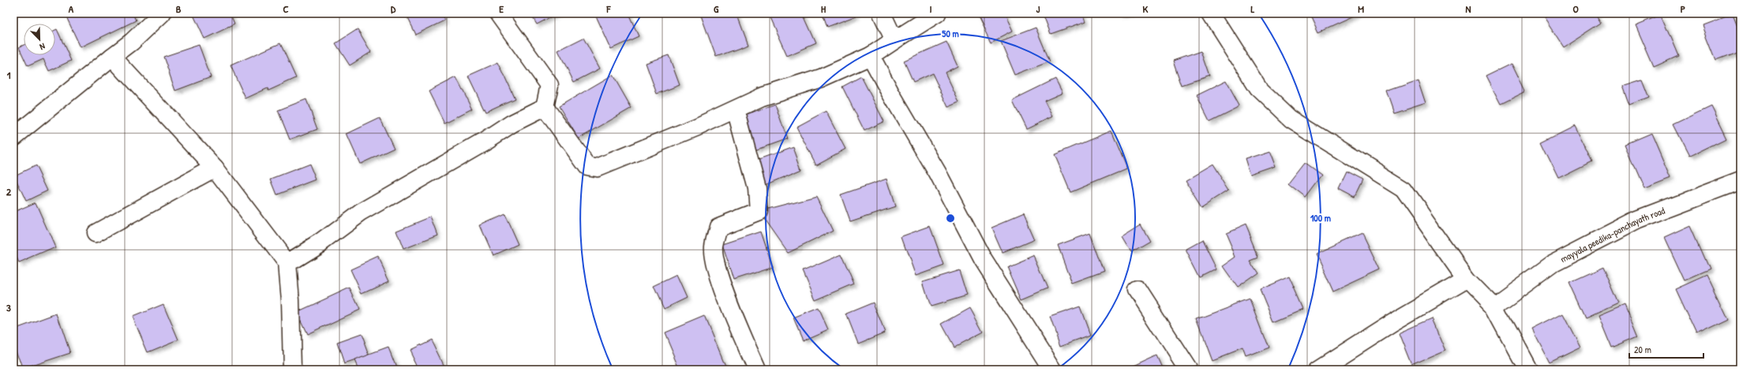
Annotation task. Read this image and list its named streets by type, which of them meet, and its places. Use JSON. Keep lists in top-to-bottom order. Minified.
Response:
{"streets":{"street":["mayyala peedika-panchayath road"]},"scale_bar":"20 m","north":"bottom right","grid":{"columns":["A","B","C","D","E","F","G","H","I","J","K","L","M","N","O","P"],"rows":["1","2","3"]},"rings":["50 m","100 m"]}
